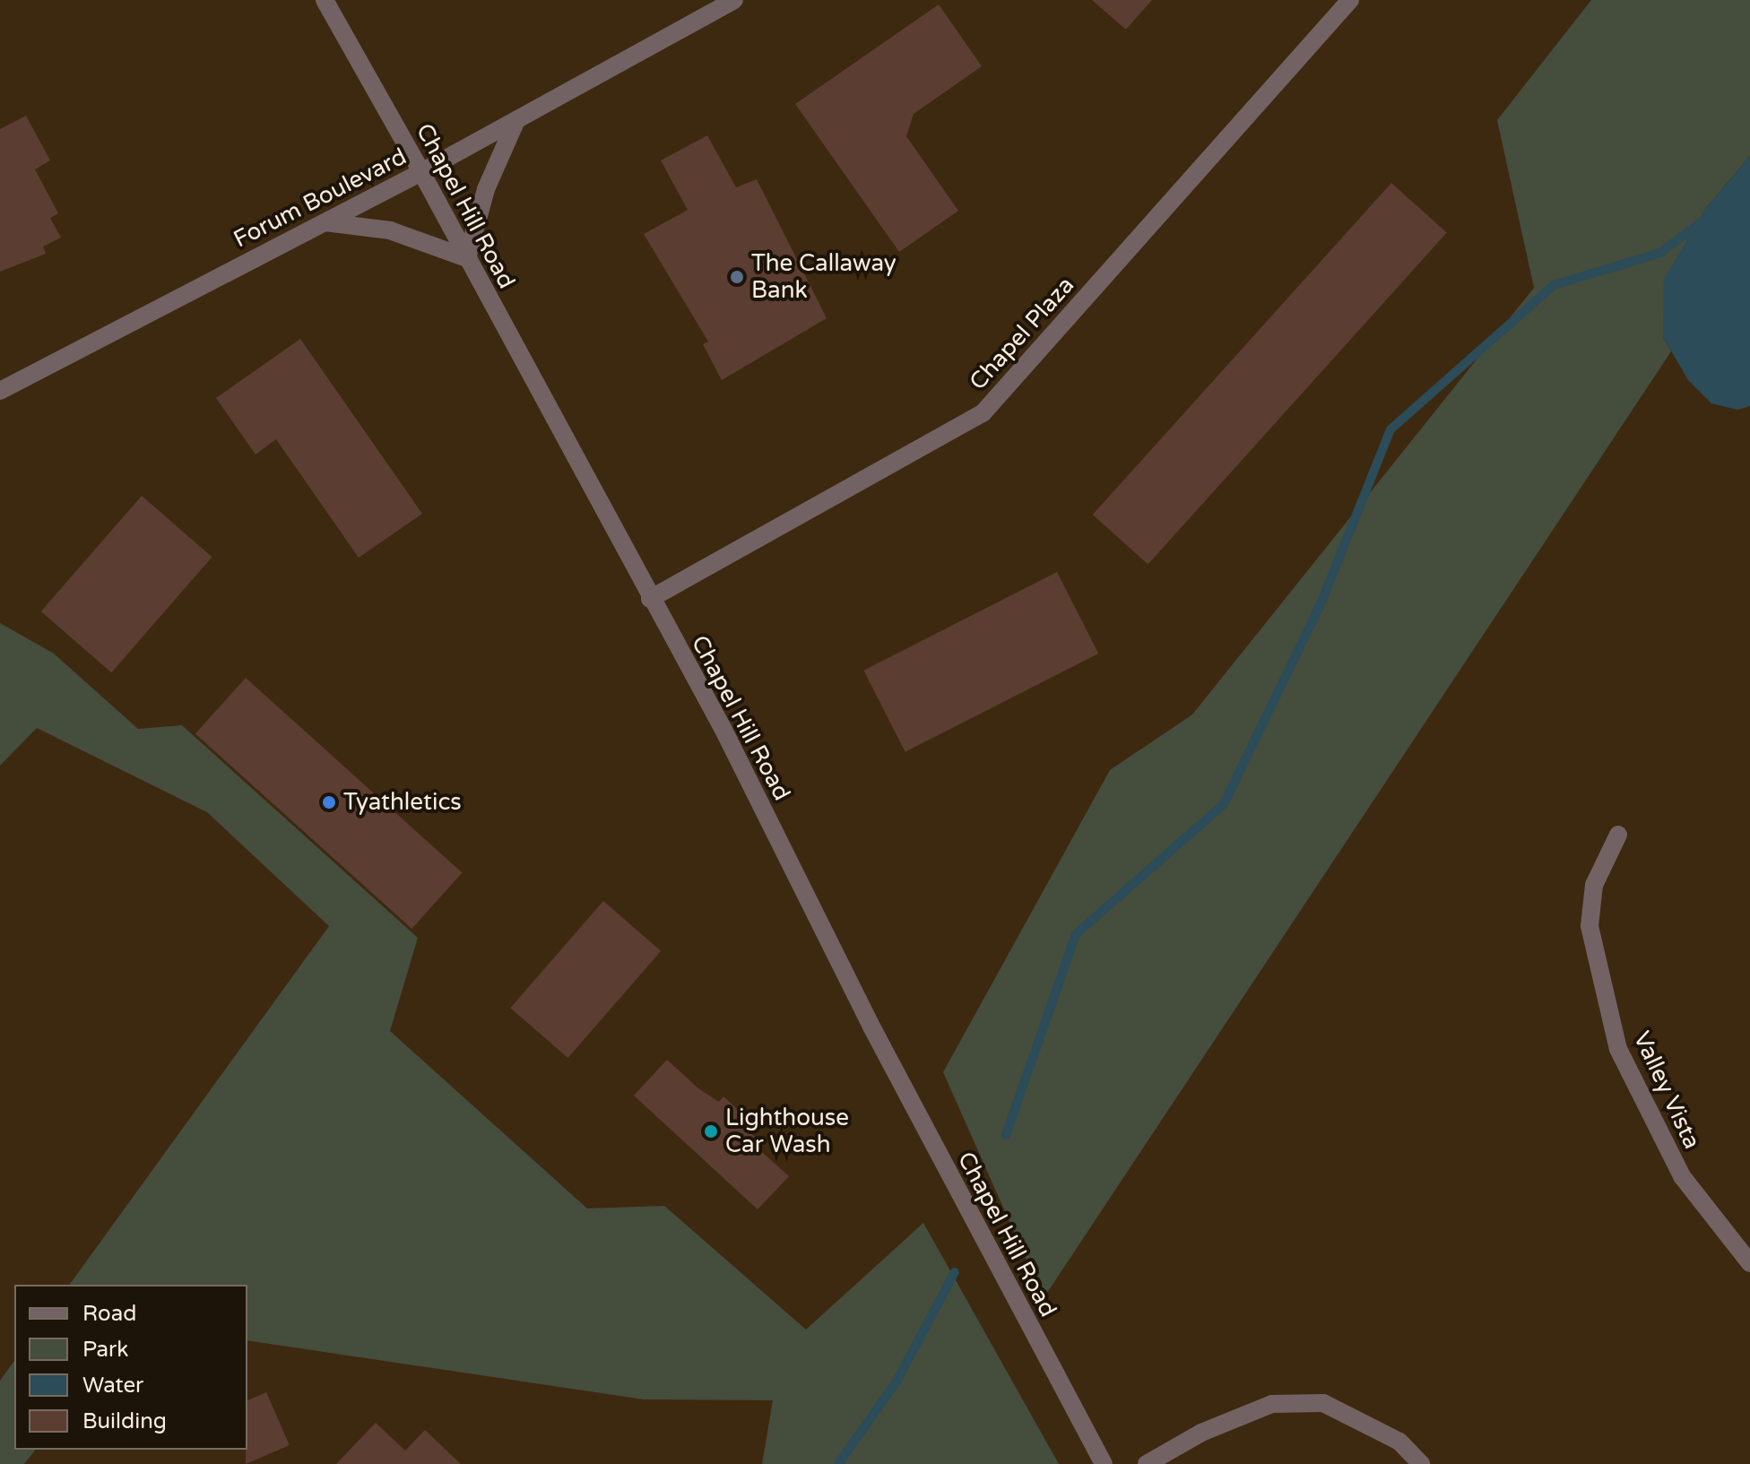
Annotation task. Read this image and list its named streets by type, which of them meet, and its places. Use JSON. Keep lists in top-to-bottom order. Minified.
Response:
{"streets":{"street":["Forum Boulevard","Chapel Hill Road","Chapel Plaza","Valley Vista"]},"crossings":[["Forum Boulevard","Chapel Hill Road"],["Chapel Hill Road","Chapel Plaza"]],"places":["The Callaway Bank","Tyathletics","Lighthouse Car Wash"],"legend":["Road","Park","Water","Building"]}
